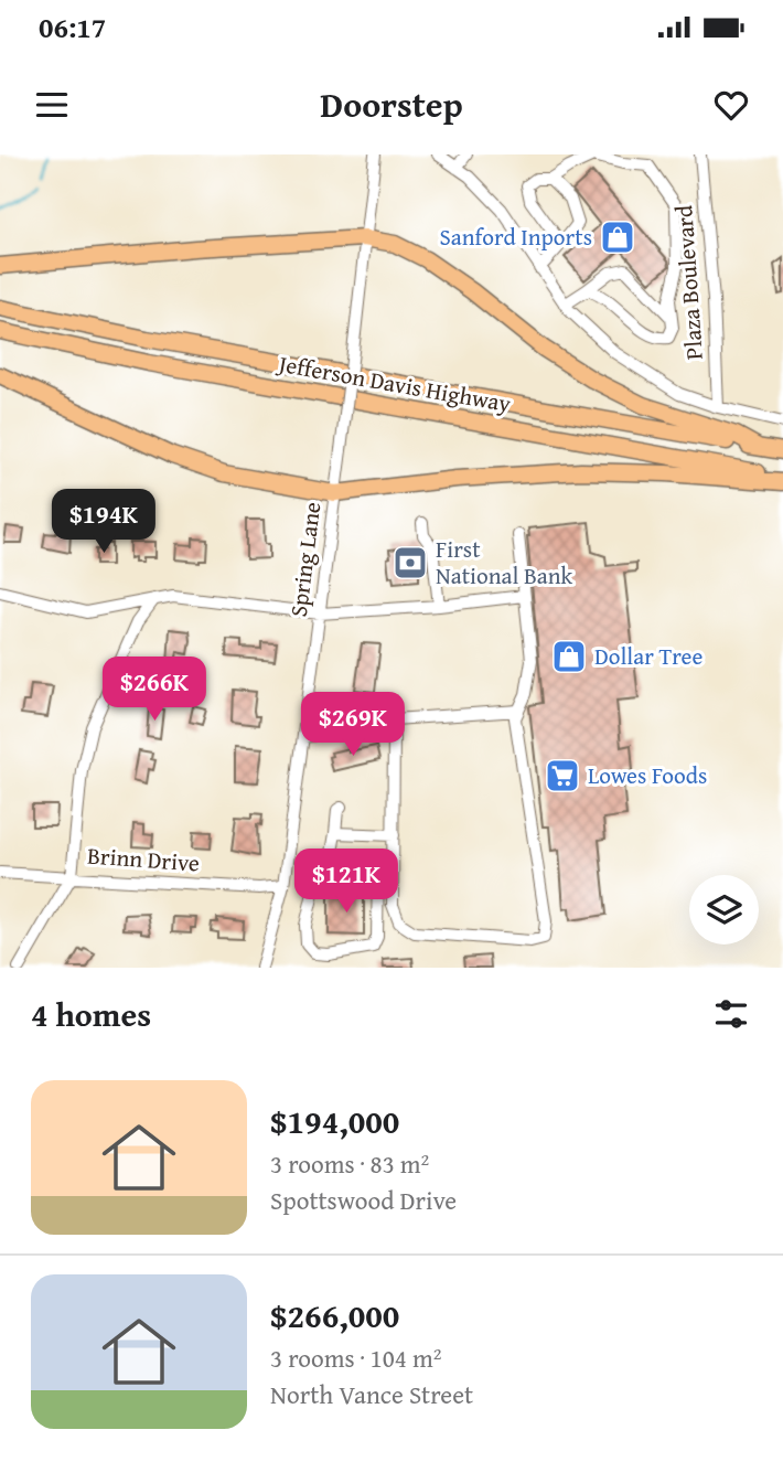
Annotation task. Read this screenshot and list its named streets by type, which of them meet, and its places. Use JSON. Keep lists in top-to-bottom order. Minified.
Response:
{"streets":{"highway":["Jefferson Davis Highway"],"street":["Plaza Boulevard","Spring Lane","Brinn Drive"]},"crossings":[["Spring Lane","Brinn Drive"]],"places":{"shop":["Sanford Inports","Dollar Tree"],"bank":["First National Bank"],"supermarket":["Lowes Foods"]},"page":{"status":"06:17","header":"Doorstep","price":["$194K","$266K","$269K","$121K"],"heading":"4 homes","list":[{"name":"$194,000","note":"3 rooms · 83 m² · Spottswood Drive"},{"name":"$266,000","note":"3 rooms · 104 m² · North Vance Street"}]}}
